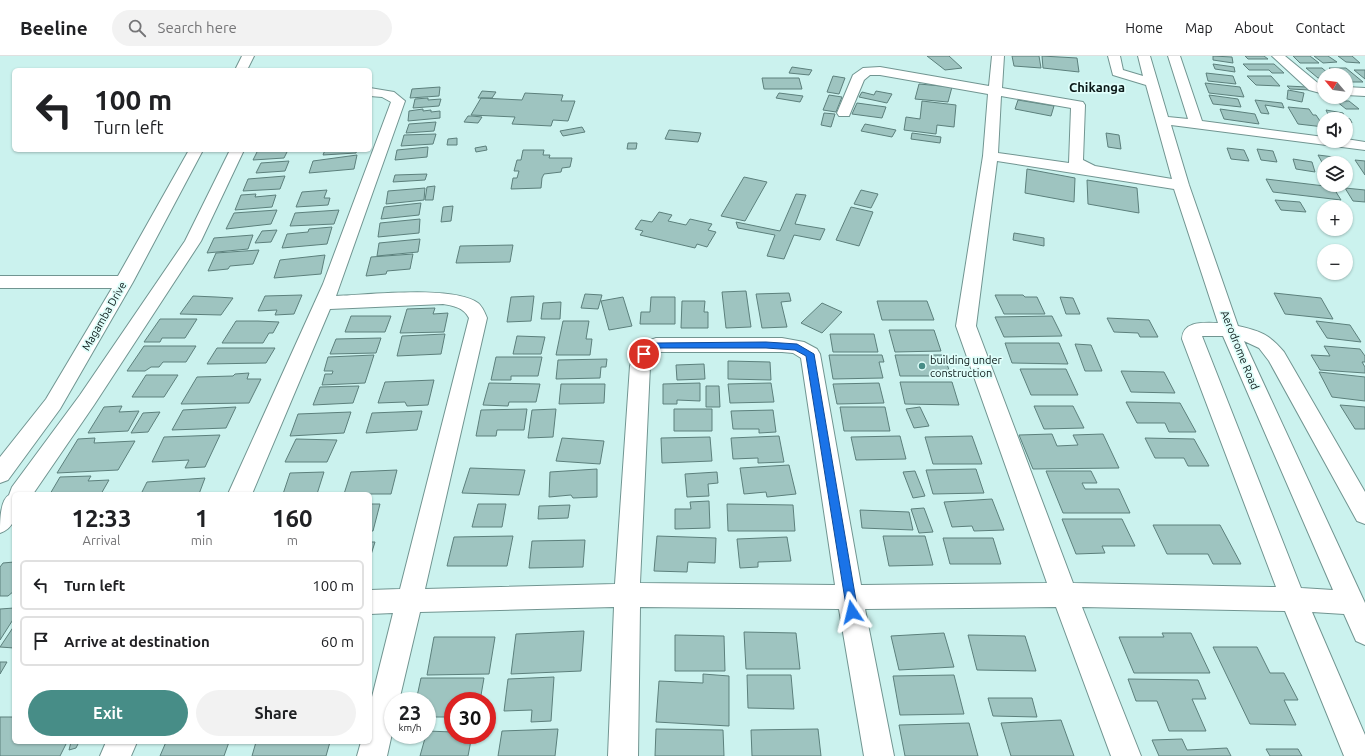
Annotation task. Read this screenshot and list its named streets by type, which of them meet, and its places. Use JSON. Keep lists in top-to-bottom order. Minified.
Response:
{"streets":{"street":["Magamba Drive","Aerodrome Road"]},"districts":["Chikanga"],"places":["building under construction"],"north":"top left","page":{"header":"Beeline","search":"Search here","nav":["Home","Map","About","Contact"],"map_buttons":["+","−"],"turn":["100 m","Turn left"],"eta":["12:33","Arrival","1","min","160","m"],"list":[{"name":"Turn left","value":"100 m"},{"name":"Arrive at destination","value":"60 m"}],"buttons":["Exit","Share"],"speed":"23 km/h","limit":"30"}}
